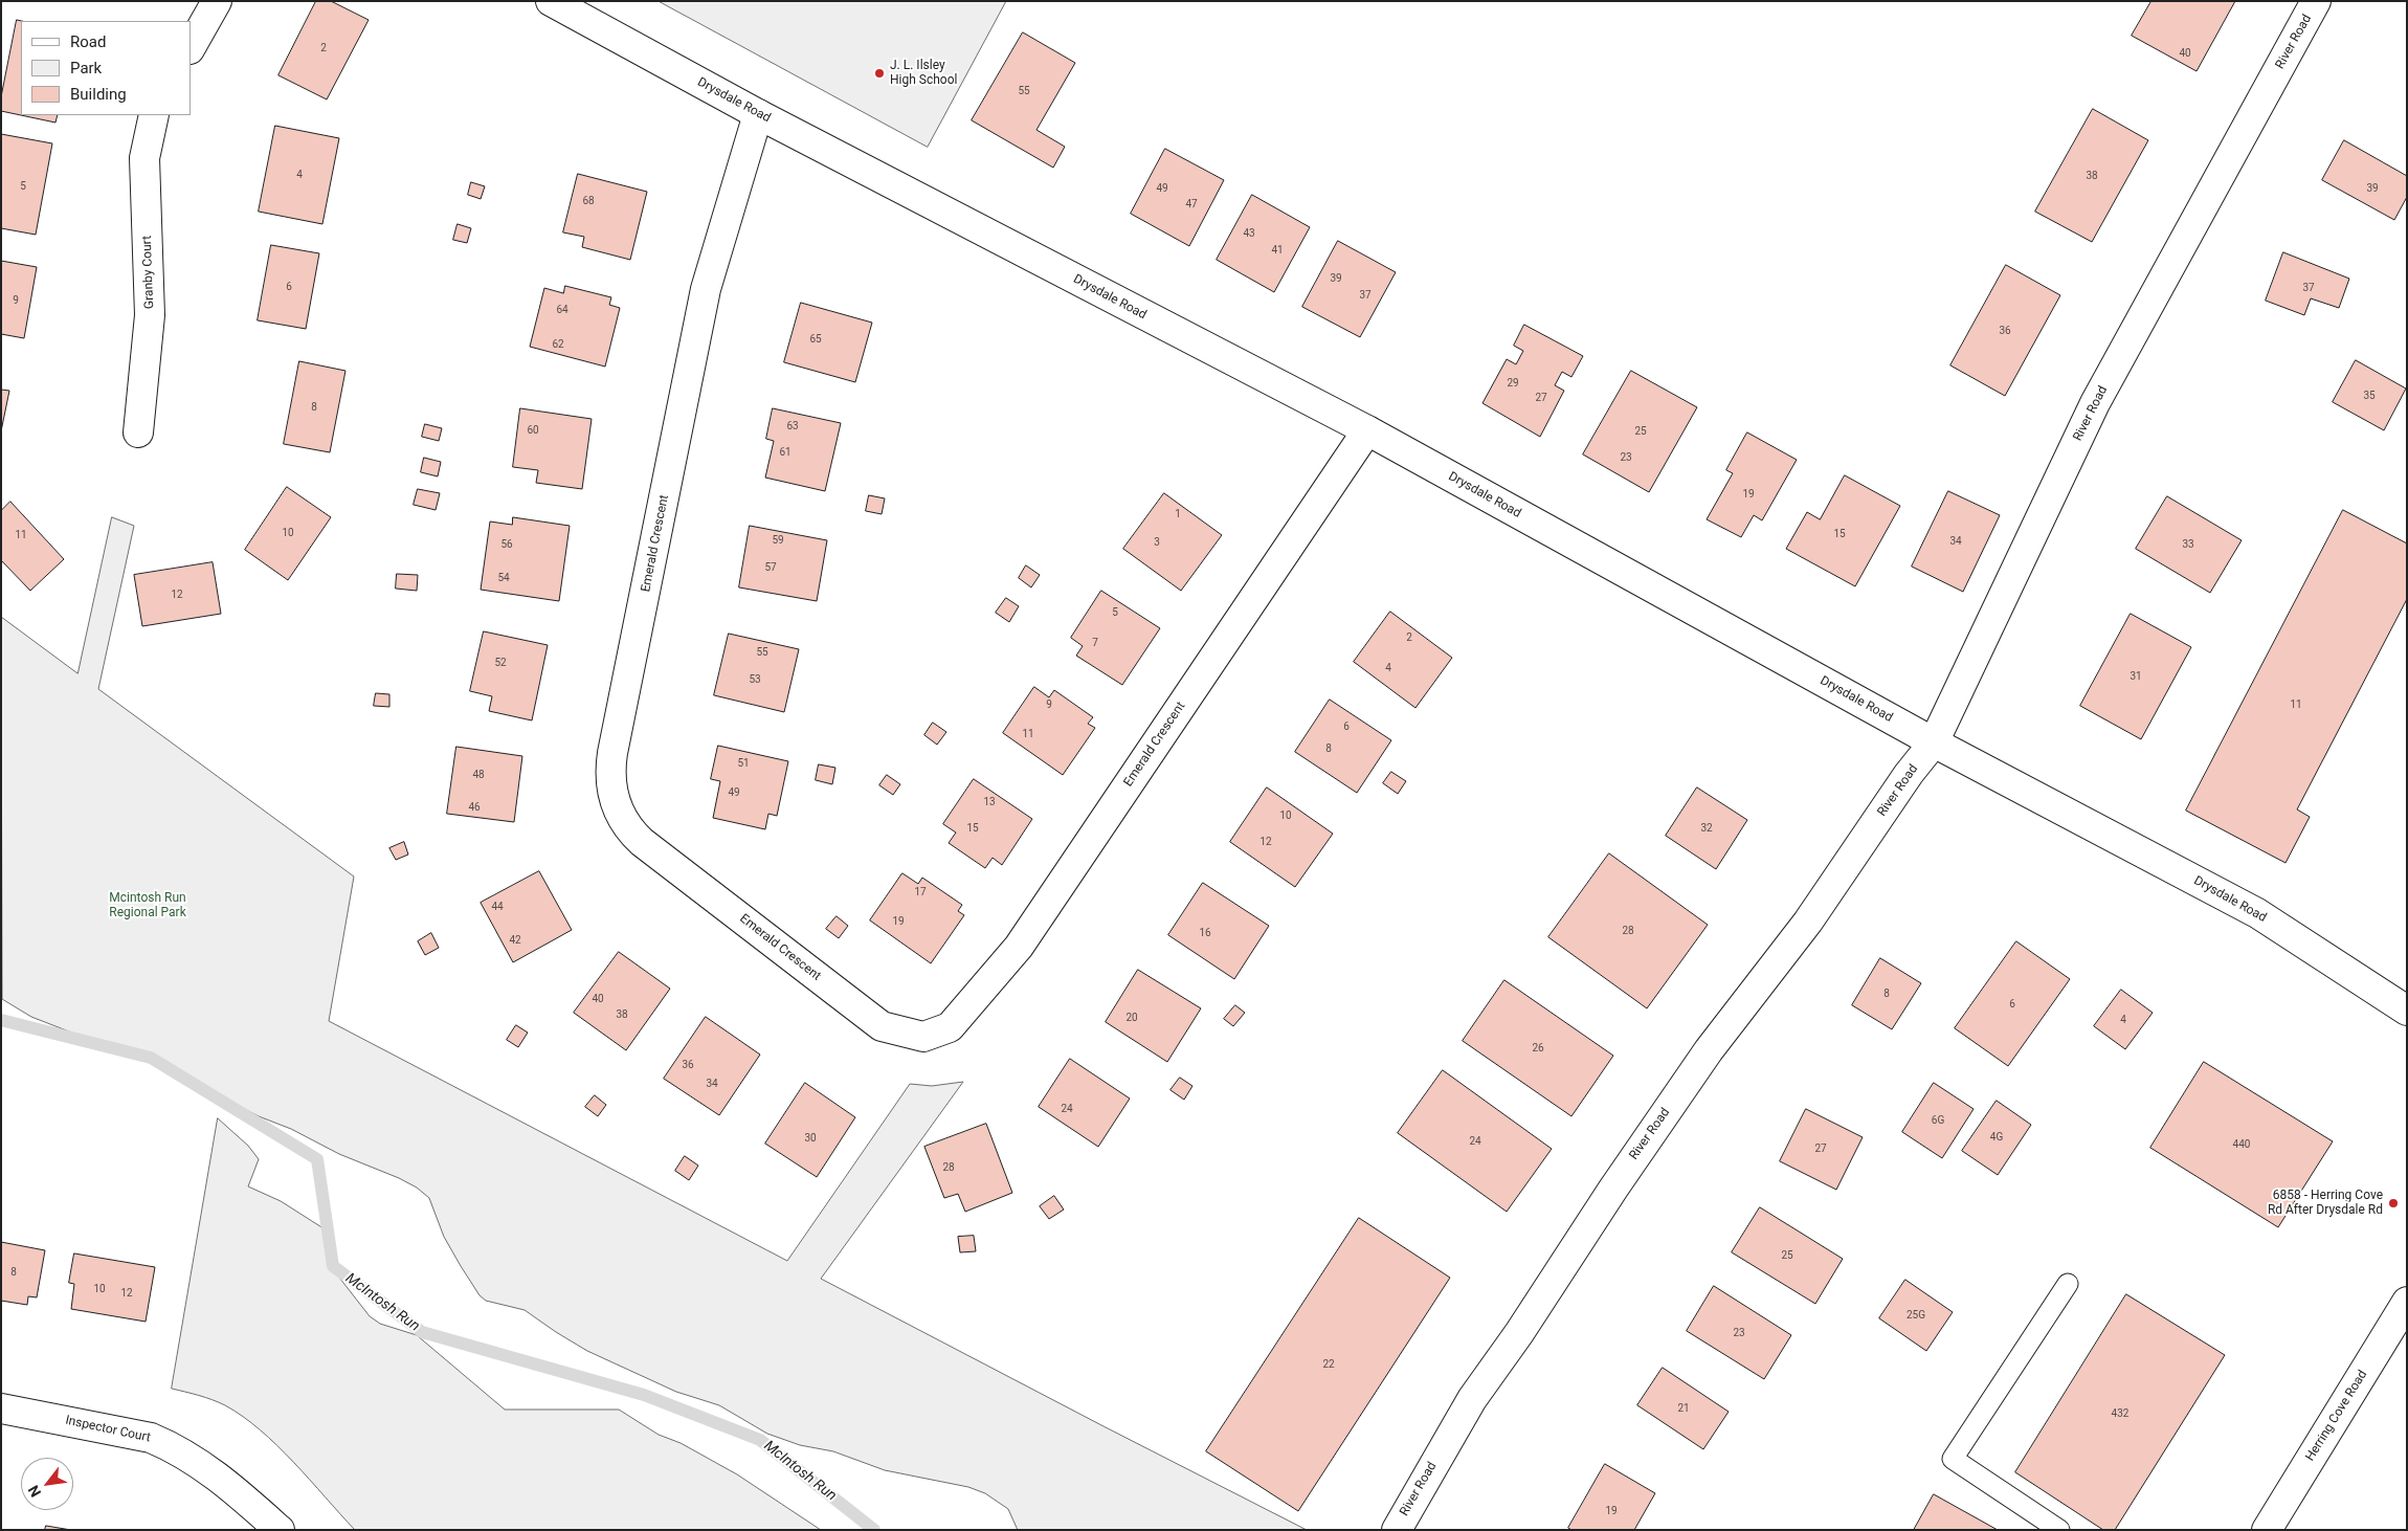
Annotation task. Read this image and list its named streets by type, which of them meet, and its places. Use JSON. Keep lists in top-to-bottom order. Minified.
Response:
{"streets":{"street":["River Road","Drysdale Road","Granby Court","Emerald Crescent","Herring Cove Road","Inspector Court"]},"crossings":[["River Road","Drysdale Road"],["Drysdale Road","Emerald Crescent"]],"water":["McIntosh Run"],"parks":["Mcintosh Run Regional Park"],"places":["J. L. Ilsley High School","6858 - Herring Cove Rd After Drysdale Rd"],"house_numbers":["2","40","55","4","38","5","49","39","68","47","43","41","39","6","37","37","9","64","36","65","62","29","35","27","8","63","60","25","61","23","19","1","10","15","11","59","34","3","56","33","57","54","12","5","2","7","55","52","4","31","53","9","11","6","11","8","51","48","49","13","46","10","15","32","12","17","44","19","28","16","42","8","40","6","38","20","4","26","36","34","24","6G","4G","30","24","440","27","28","25","8","10","12","25G","23","22","21","432","19"],"legend":["Road","Park","Building"],"north":"bottom left"}
